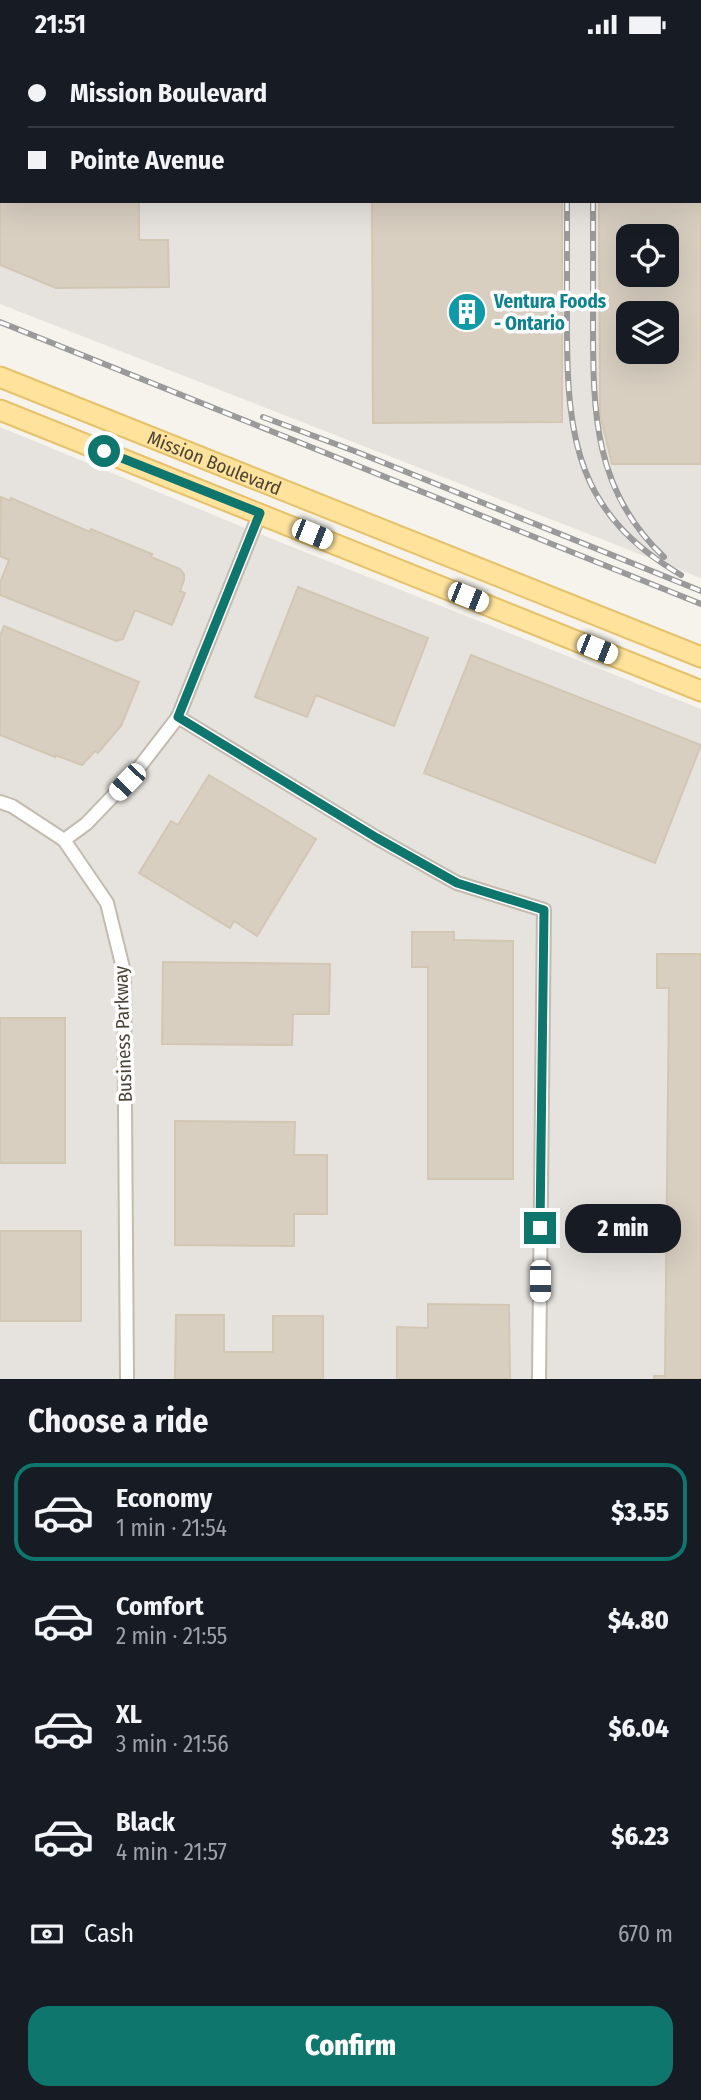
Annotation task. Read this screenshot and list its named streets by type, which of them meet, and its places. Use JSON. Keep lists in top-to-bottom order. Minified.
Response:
{"streets":{"main road":["Mission Boulevard"],"street":["Business Parkway"]},"places":{"building":["Ventura Foods - Ontario"]},"page":{"status":"21:51","banner":["Mission Boulevard","Pointe Avenue"],"bubble":"2 min","heading":"Choose a ride","list":[{"name":"Economy","note":"1 min · 21:54","value":"$3.55"},{"name":"Comfort","note":"2 min · 21:55","value":"$4.80"},{"name":"XL","note":"3 min · 21:56","value":"$6.04"},{"name":"Black","note":"4 min · 21:57","value":"$6.23"}],"pay":["Cash","670 m"],"buttons":"Confirm"}}
